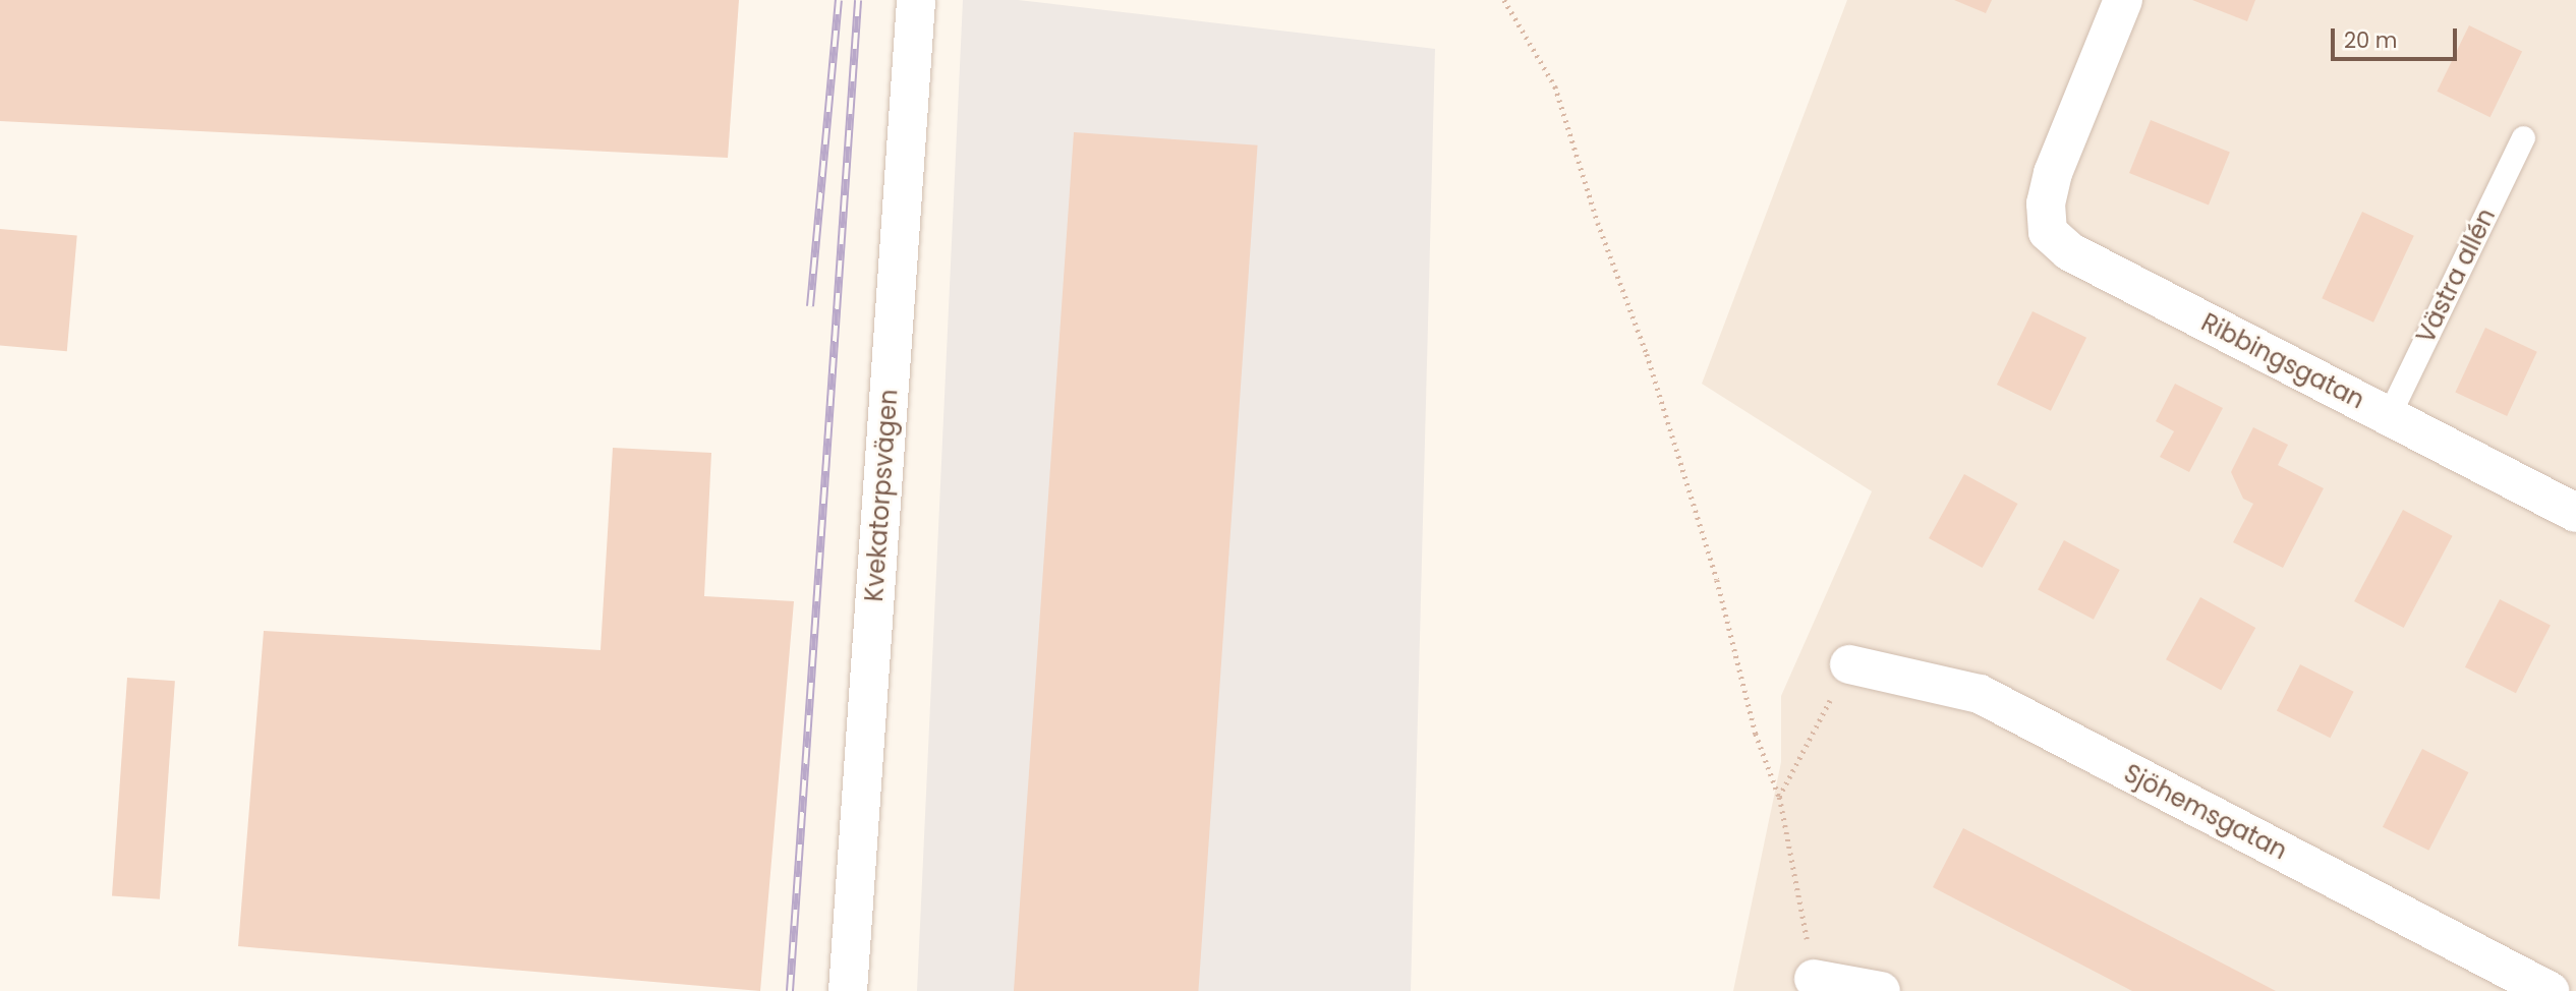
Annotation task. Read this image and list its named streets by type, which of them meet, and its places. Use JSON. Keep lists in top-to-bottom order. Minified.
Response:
{"streets":{"street":["Ribbingsgatan","Kvekatorpsvägen","Sjöhemsgatan"],"lane":["Västra allén"]},"crossings":[["Västra allén","Ribbingsgatan"]],"scale_bar":"20 m"}
